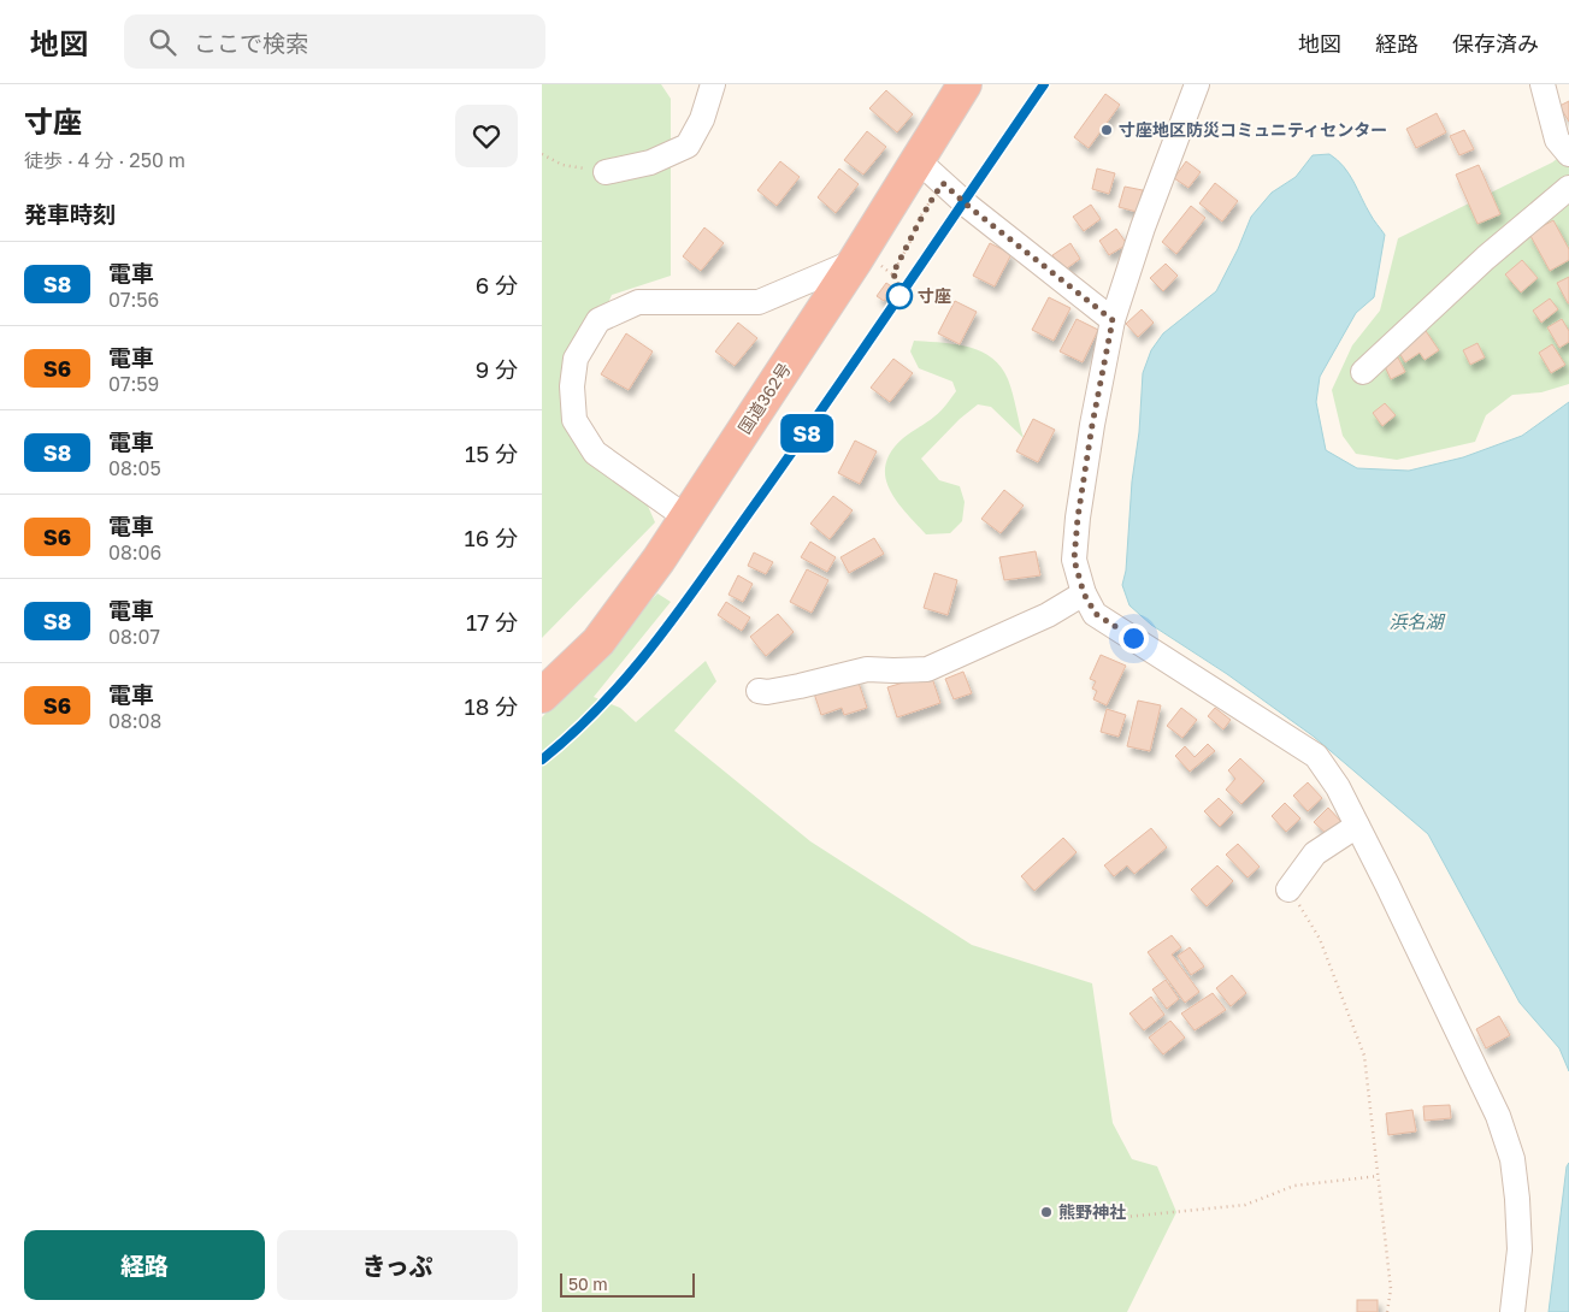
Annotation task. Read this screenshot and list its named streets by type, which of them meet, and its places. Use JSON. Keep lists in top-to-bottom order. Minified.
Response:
{"streets":{"highway":["国道362号"]},"water":["浜名湖"],"places":["寸座地区防災コミュニティセンター","寸座","熊野神社"],"scale_bar":"50 m","page":{"header":"地図","search":"ここで検索","nav":["地図","経路","保存済み"],"heading":[["寸座","徒歩 · 4 分 · 250 m"],"発車時刻"],"on_map":"S8","list":[{"mark":"S8","name":"電車","note":"07:56","value":"6 分"},{"mark":"S6","name":"電車","note":"07:59","value":"9 分"},{"mark":"S8","name":"電車","note":"08:05","value":"15 分"},{"mark":"S6","name":"電車","note":"08:06","value":"16 分"},{"mark":"S8","name":"電車","note":"08:07","value":"17 分"},{"mark":"S6","name":"電車","note":"08:08","value":"18 分"}],"buttons":["経路","きっぷ"],"scale":"50 m"}}
